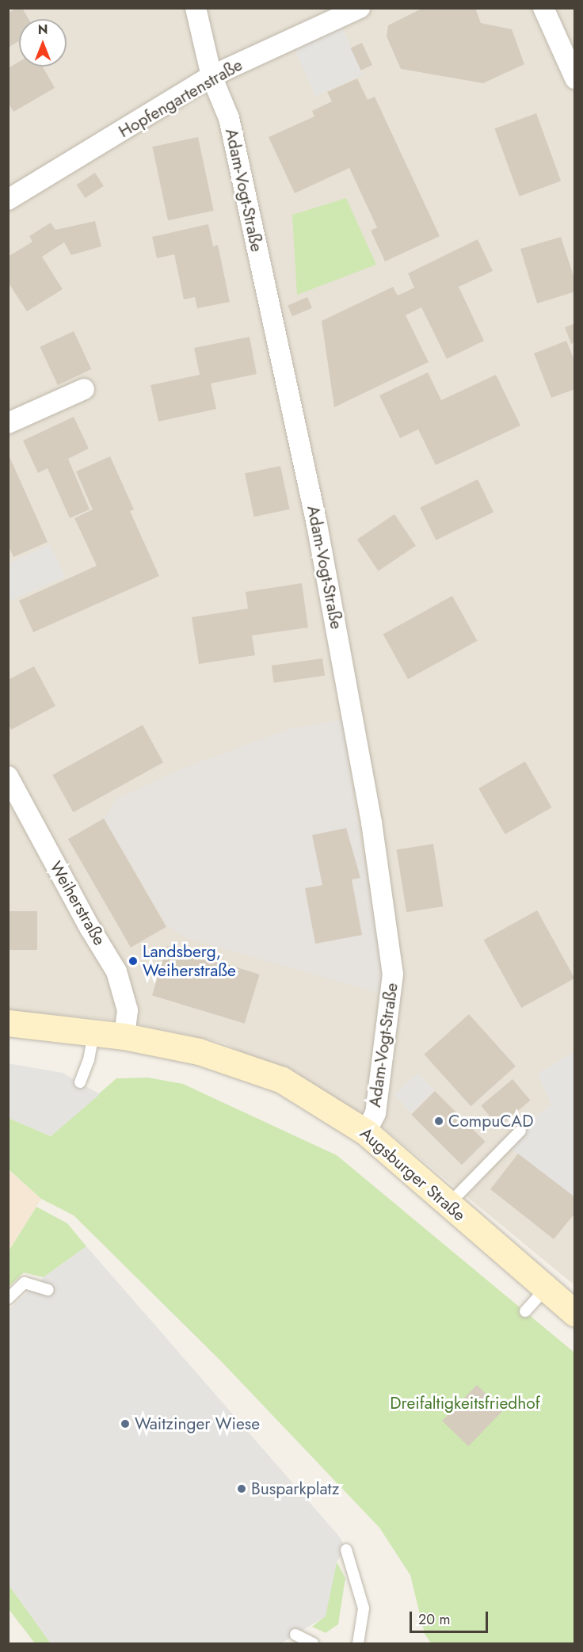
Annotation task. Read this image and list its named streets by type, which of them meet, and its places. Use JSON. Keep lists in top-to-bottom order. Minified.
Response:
{"streets":{"street":["Hopfengartenstraße","Adam-Vogt-Straße","Weiherstraße","Augsburger Straße"]},"crossings":[["Hopfengartenstraße","Adam-Vogt-Straße"],["Adam-Vogt-Straße","Augsburger Straße"],["Weiherstraße","Augsburger Straße"]],"parks":["Dreifaltigkeitsfriedhof"],"places":["Landsberg, Weiherstraße","CompuCAD","Waitzinger Wiese","Busparkplatz"],"scale_bar":"20 m","north":"top"}
